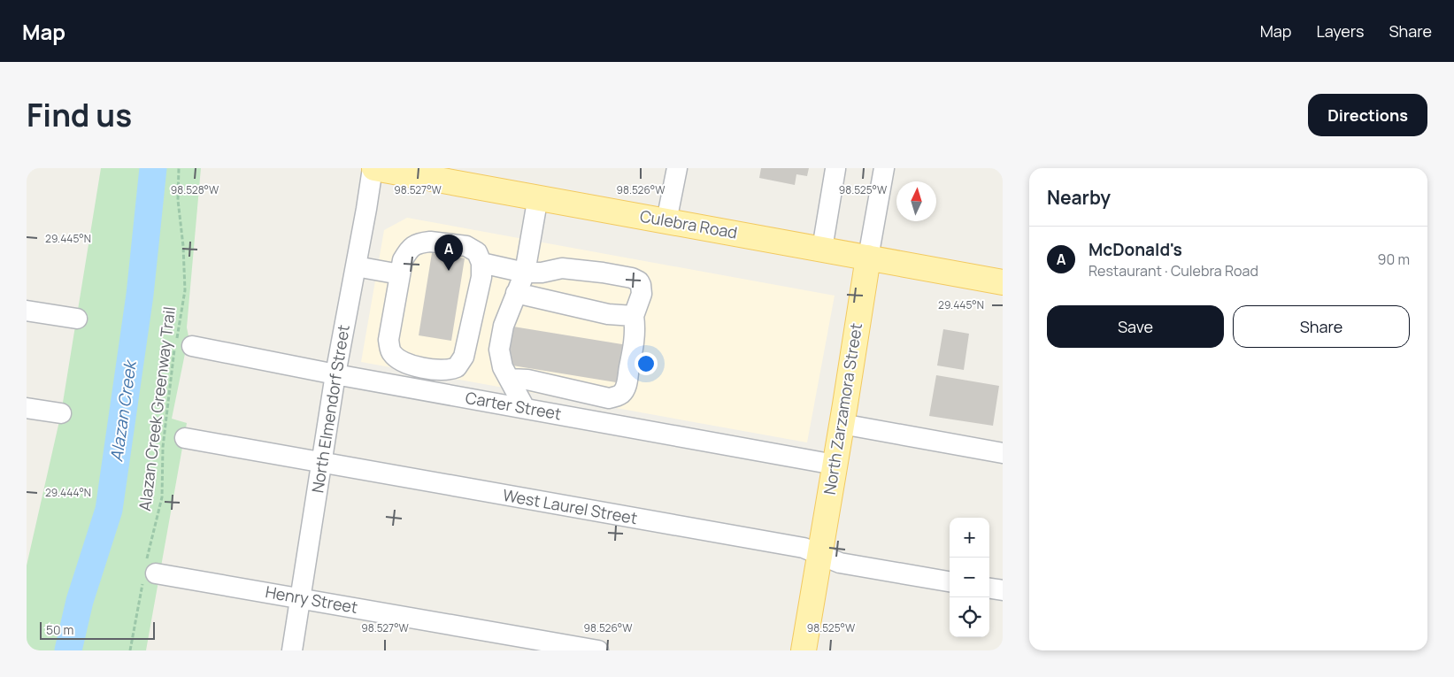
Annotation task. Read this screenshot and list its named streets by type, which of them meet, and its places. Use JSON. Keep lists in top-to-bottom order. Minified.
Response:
{"streets":{"main road":["Culebra Road","North Zarzamora Street"],"street":["Carter Street","North Elmendorf Street","West Laurel Street","Henry Street"],"path":["Alazan Creek Greenway Trail"]},"crossings":[["Culebra Road","North Elmendorf Street"],["Culebra Road","North Zarzamora Street"],["Carter Street","North Elmendorf Street"],["Carter Street","North Zarzamora Street"],["Alazan Creek Greenway Trail","Henry Street"],["North Elmendorf Street","West Laurel Street"],["North Elmendorf Street","Henry Street"],["North Zarzamora Street","West Laurel Street"]],"water":["Alazan Creek"],"scale_bar":"50 m","north":"top","page":{"header":"Map","nav":["Map","Layers","Share"],"title":"Find us","buttons":["Directions",["Save","Share"]],"heading":"Nearby","list":[{"mark":"A","name":"McDonald's","note":"Restaurant · Culebra Road","value":"90 m"}],"pins":"A","map_buttons":["+","−"],"scale":"50 m"},"coordinates":["98.528°W","98.527°W","98.526°W","98.525°W","29.445°N","29.444°N"]}
